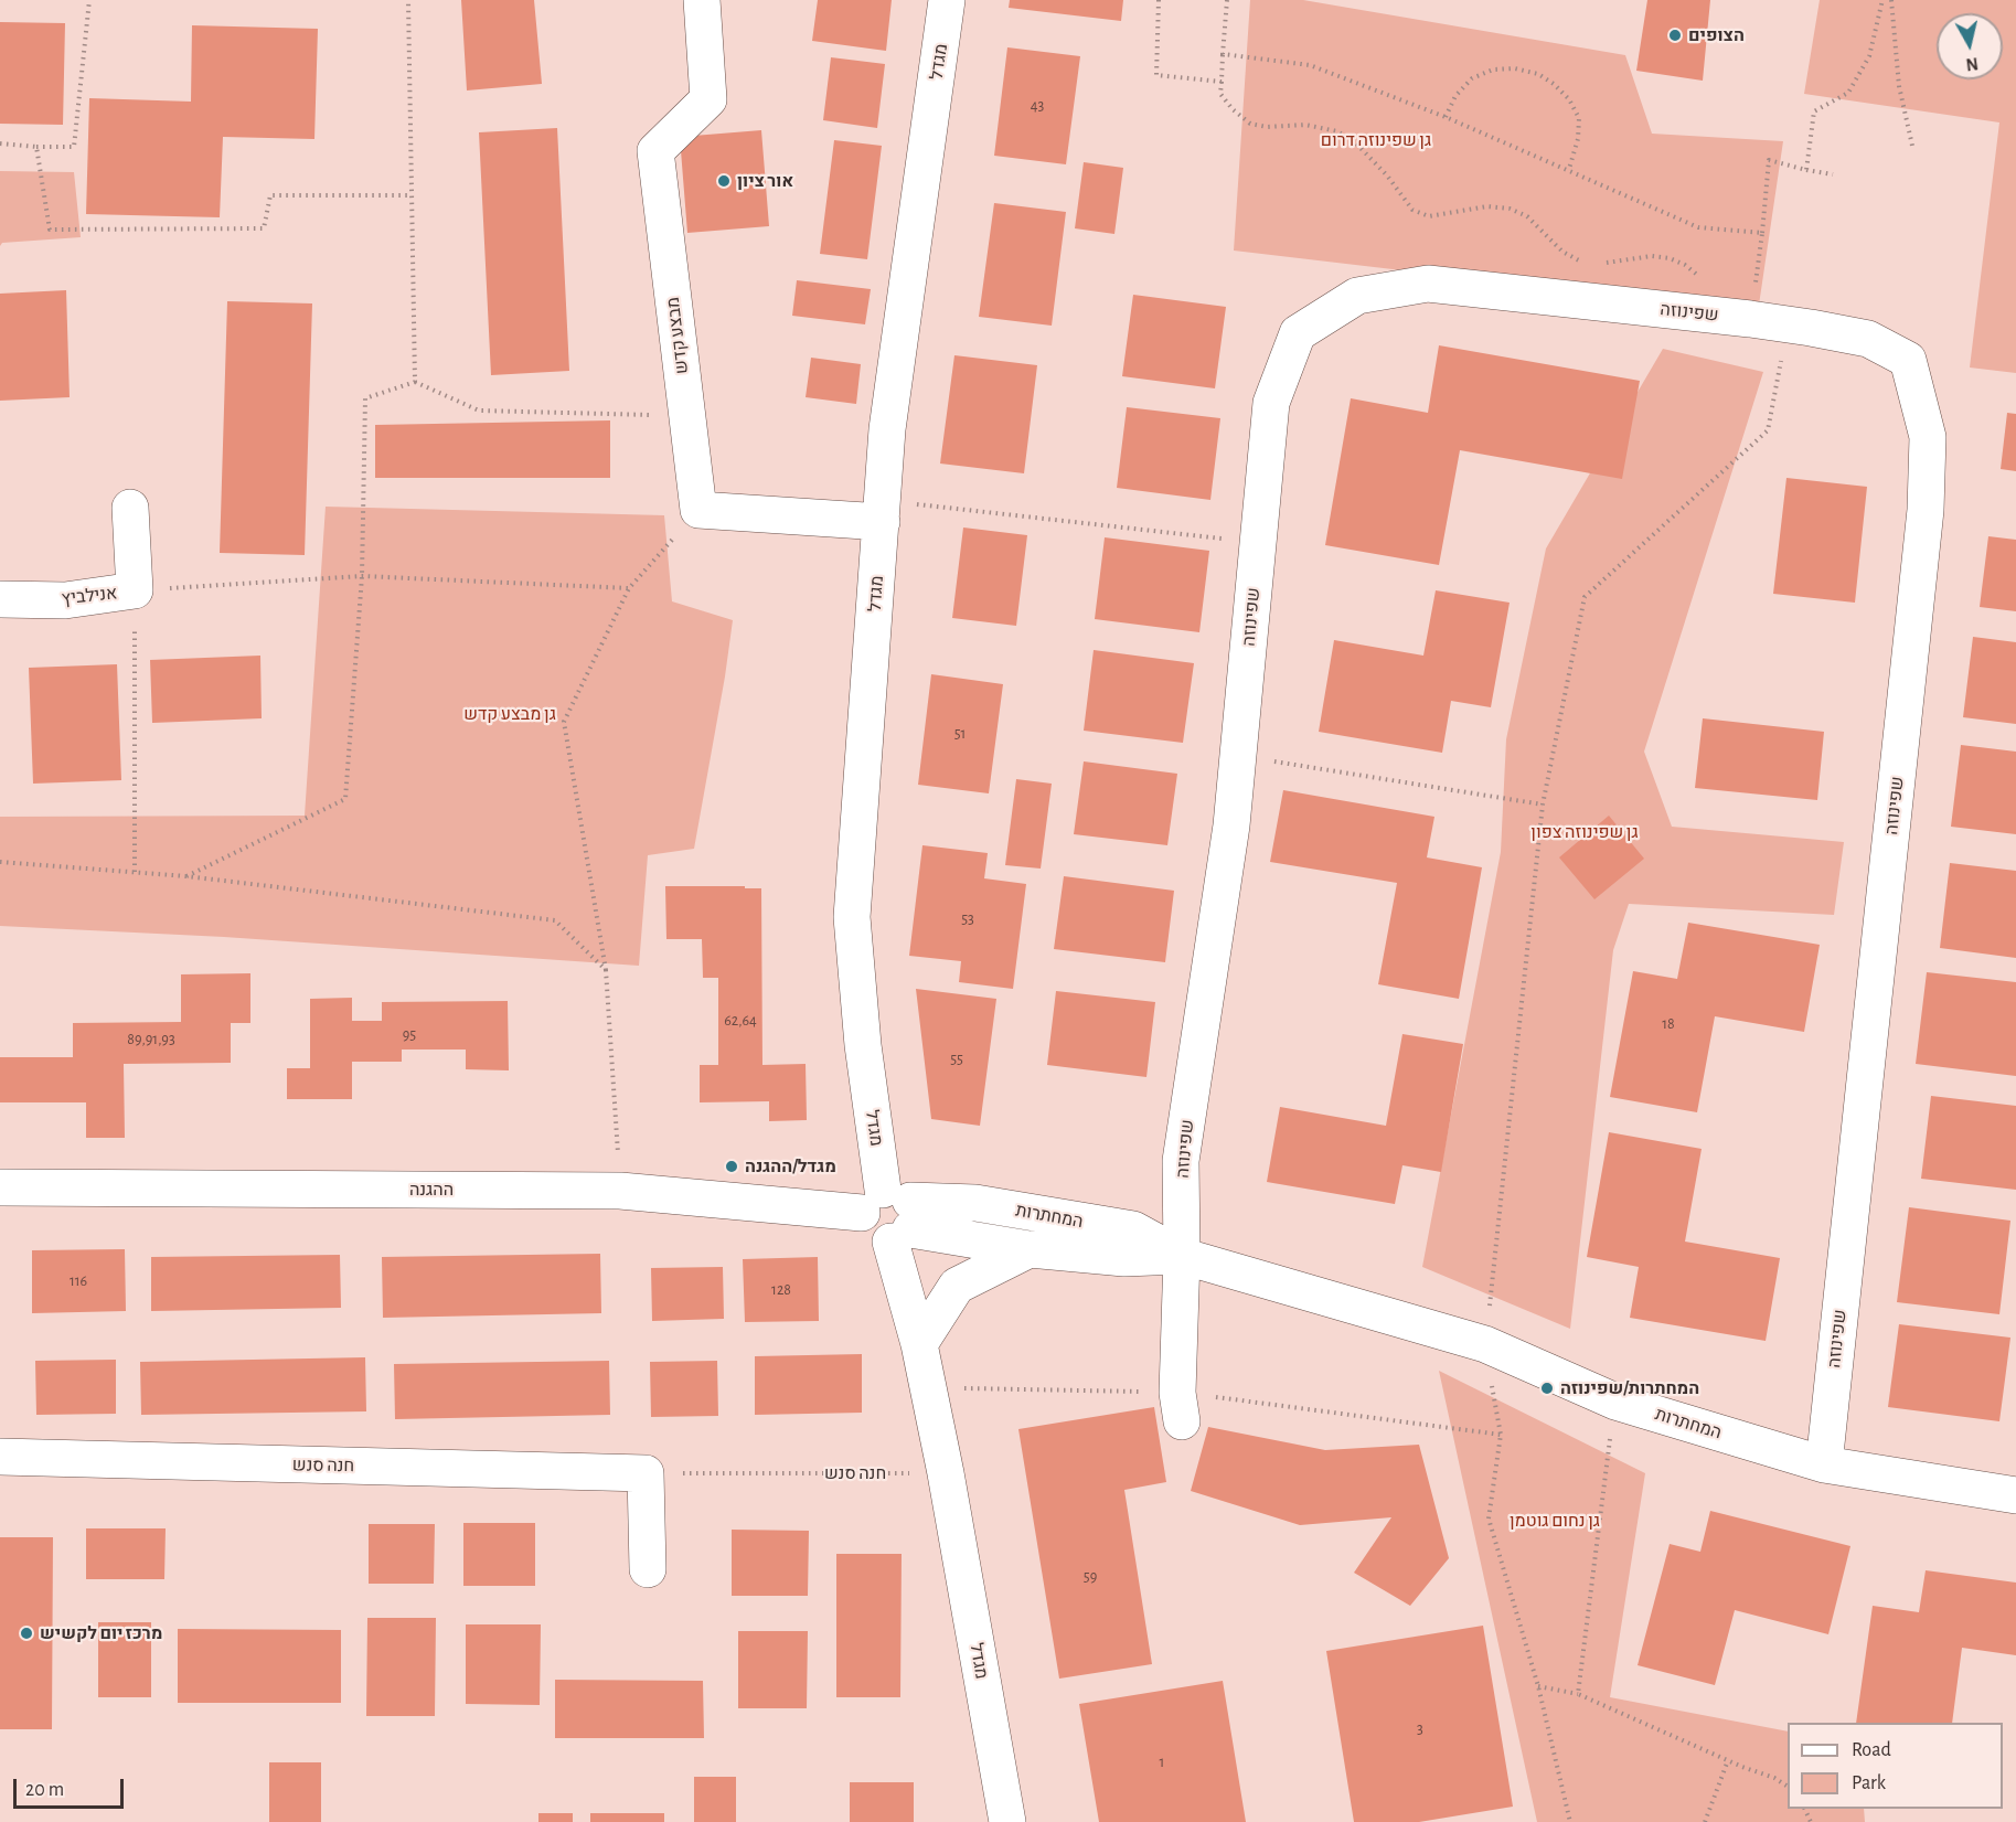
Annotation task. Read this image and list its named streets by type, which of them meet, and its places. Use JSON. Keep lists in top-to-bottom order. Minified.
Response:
{"streets":{"street":["מגדל","שפינוזה","מבצע קדש","אנילביץ","ההגנה","המחתרות","חנה סנש"]},"crossings":[["מגדל","ההגנה"],["מגדל","המחתרות"],["מגדל","חנה סנש"],["שפינוזה","המחתרות"],["ההגנה","המחתרות"]],"parks":["גן שפינוזה דרום","גן מבצע קדש","גן שפינוזה צפון","גן נחום גוטמן"],"places":["הצופים","אור ציון","מגדל/ההגנה","המחתרות/שפינוזה","מרכז יום לקשיש"],"house_numbers":["43","51","53","62,64","18","95","89,91,93","55","116","128","59","3","1"],"legend":["Road","Park"],"scale_bar":"20 m","north":"bottom"}
